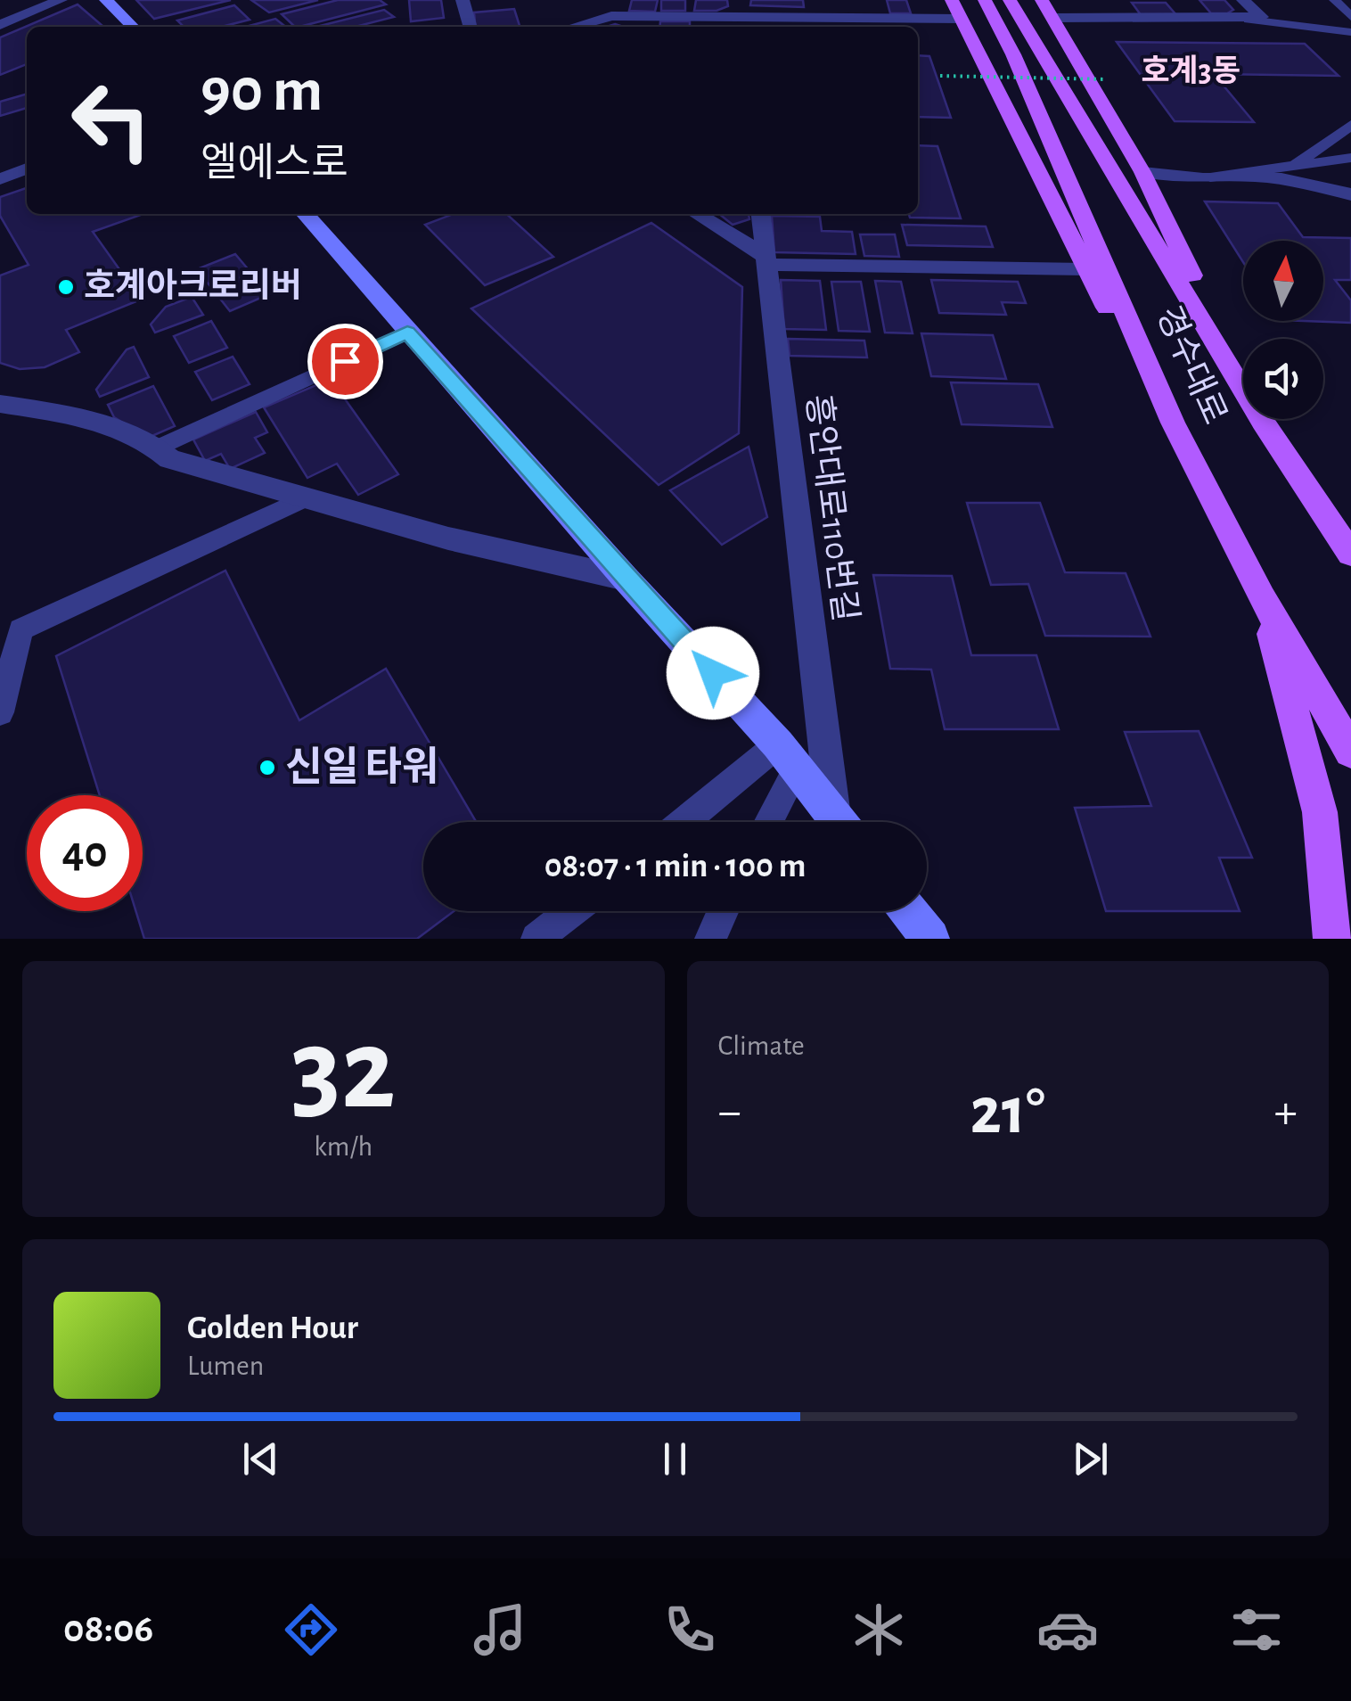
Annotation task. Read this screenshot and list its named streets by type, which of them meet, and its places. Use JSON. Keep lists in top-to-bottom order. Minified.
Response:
{"streets":{"main road":["경수대로"],"street":["흥안대로110번길"]},"districts":["호계3동"],"places":["호계아크로리버","신일 타워"],"north":"top","page":{"turn":["90 m","엘에스로"],"limit":"40","trip":"08:07 · 1 min · 100 m","tile":[["32","km/h"],"Climate"],"heat":["−","21°","+"],"song":["Golden Hour","Lumen"],"tabs":"08:06"}}
